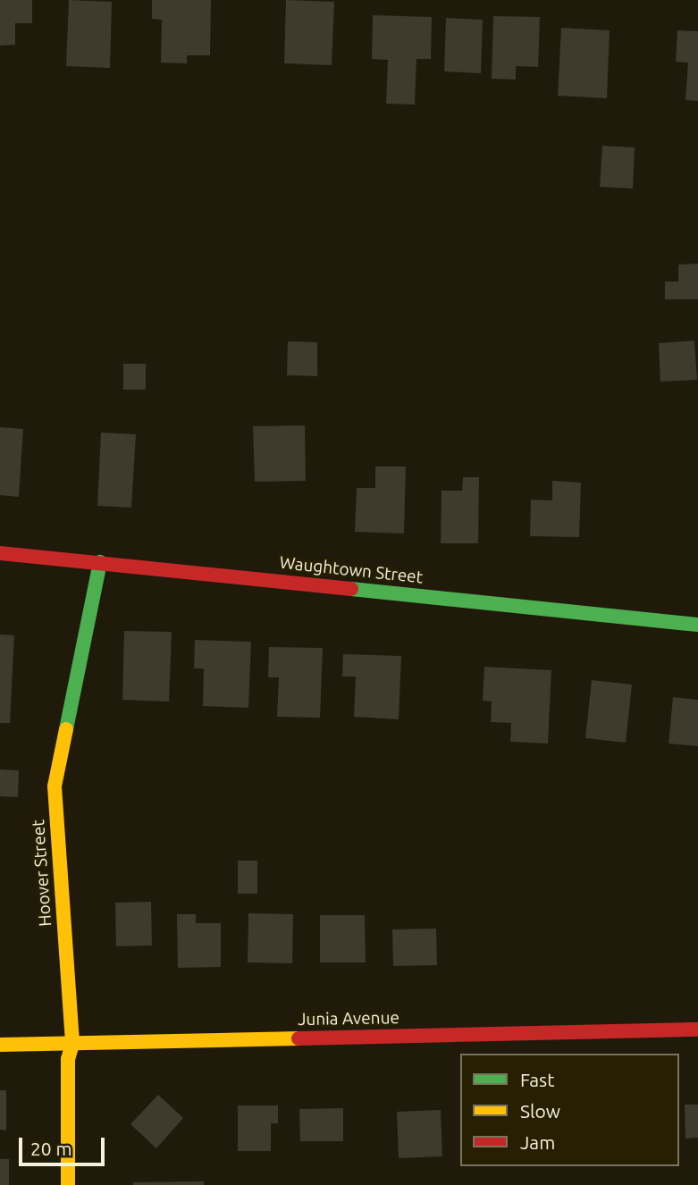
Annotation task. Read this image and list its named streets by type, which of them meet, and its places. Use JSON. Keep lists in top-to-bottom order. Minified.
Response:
{"streets":{"street":["Waughtown Street","Hoover Street","Junia Avenue"]},"crossings":[["Waughtown Street","Hoover Street"],["Hoover Street","Junia Avenue"]],"legend":["Fast","Slow","Jam"],"scale_bar":"20 m"}
